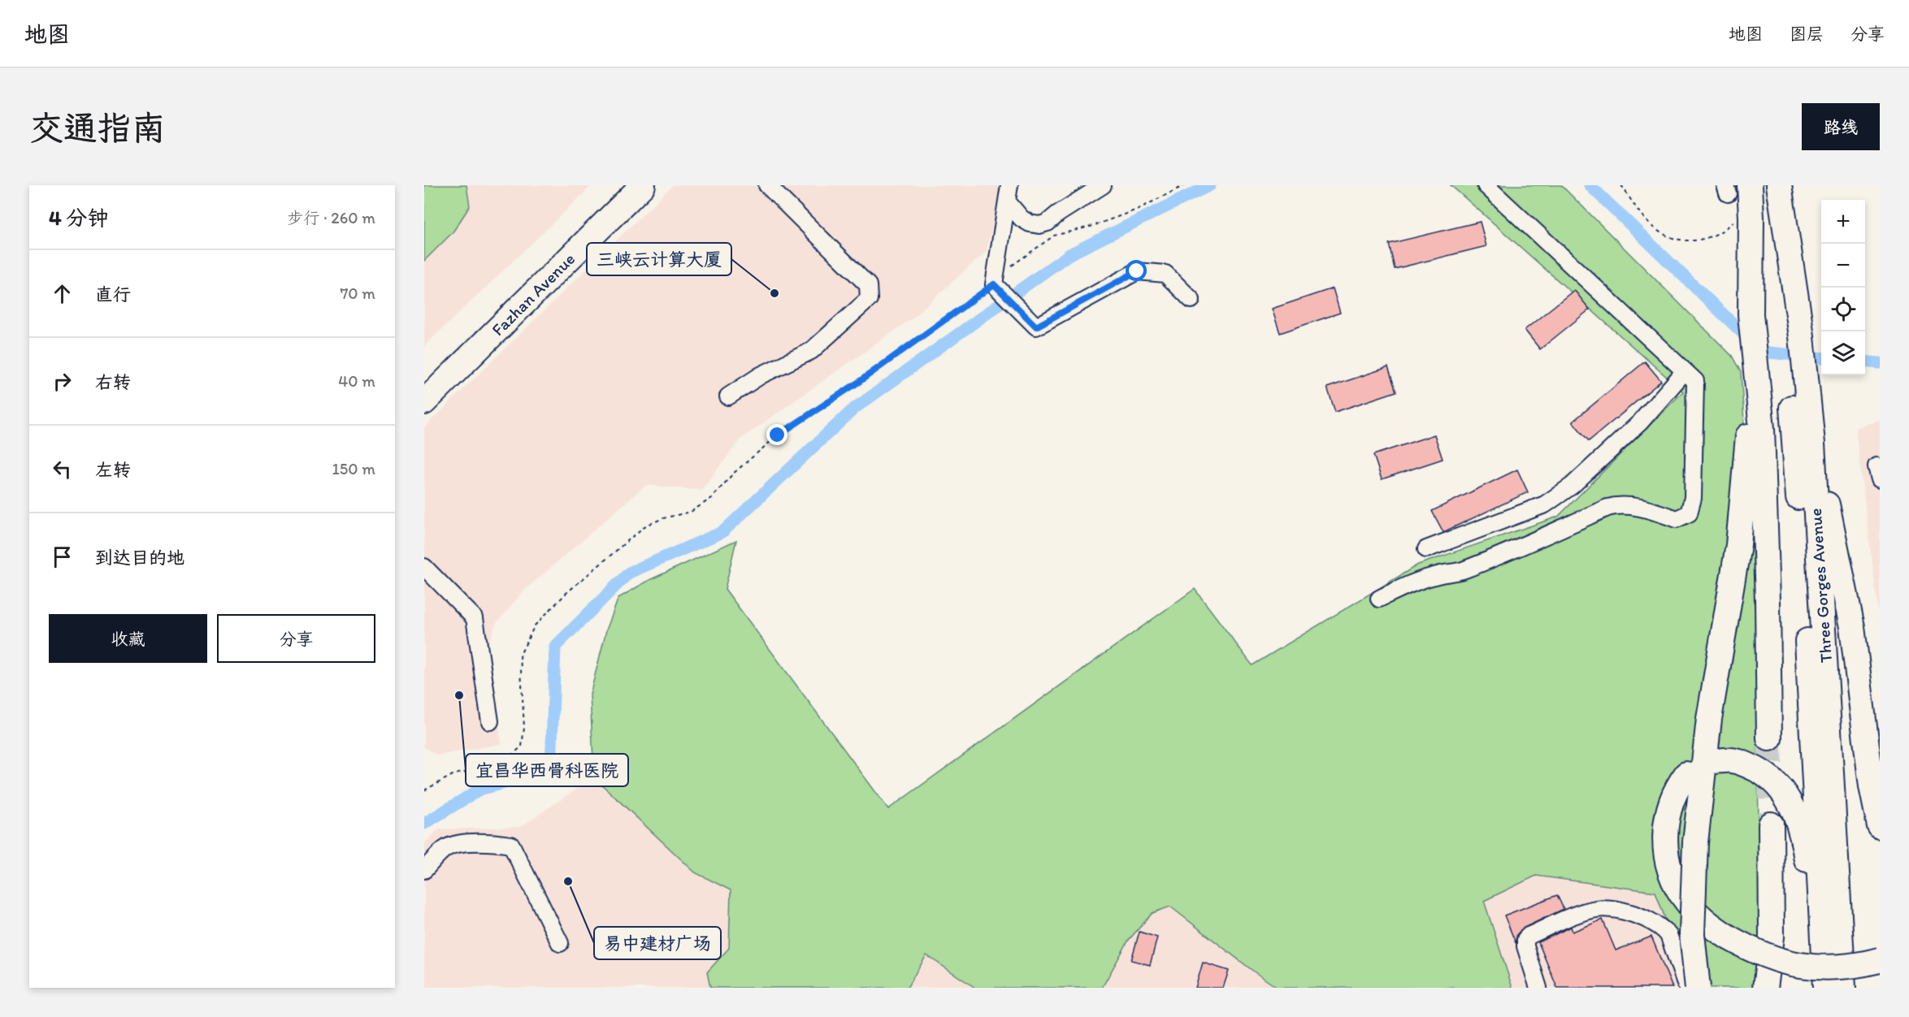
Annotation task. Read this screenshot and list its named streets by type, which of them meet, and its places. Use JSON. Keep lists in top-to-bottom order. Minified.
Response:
{"streets":{"highway":["Fazhan Avenue","Three Gorges Avenue"]},"places":["三峡云计算大厦","宜昌华西骨科医院","易中建材广场"],"page":{"header":"地图","nav":["地图","图层","分享"],"buttons":["路线",["收藏","分享"]],"title":"交通指南","heading":["4 分钟","步行 · 260 m"],"map_buttons":["+","−"],"list":[["直行","70 m"],["右转","40 m"],["左转","150 m"],"到达目的地"]}}
